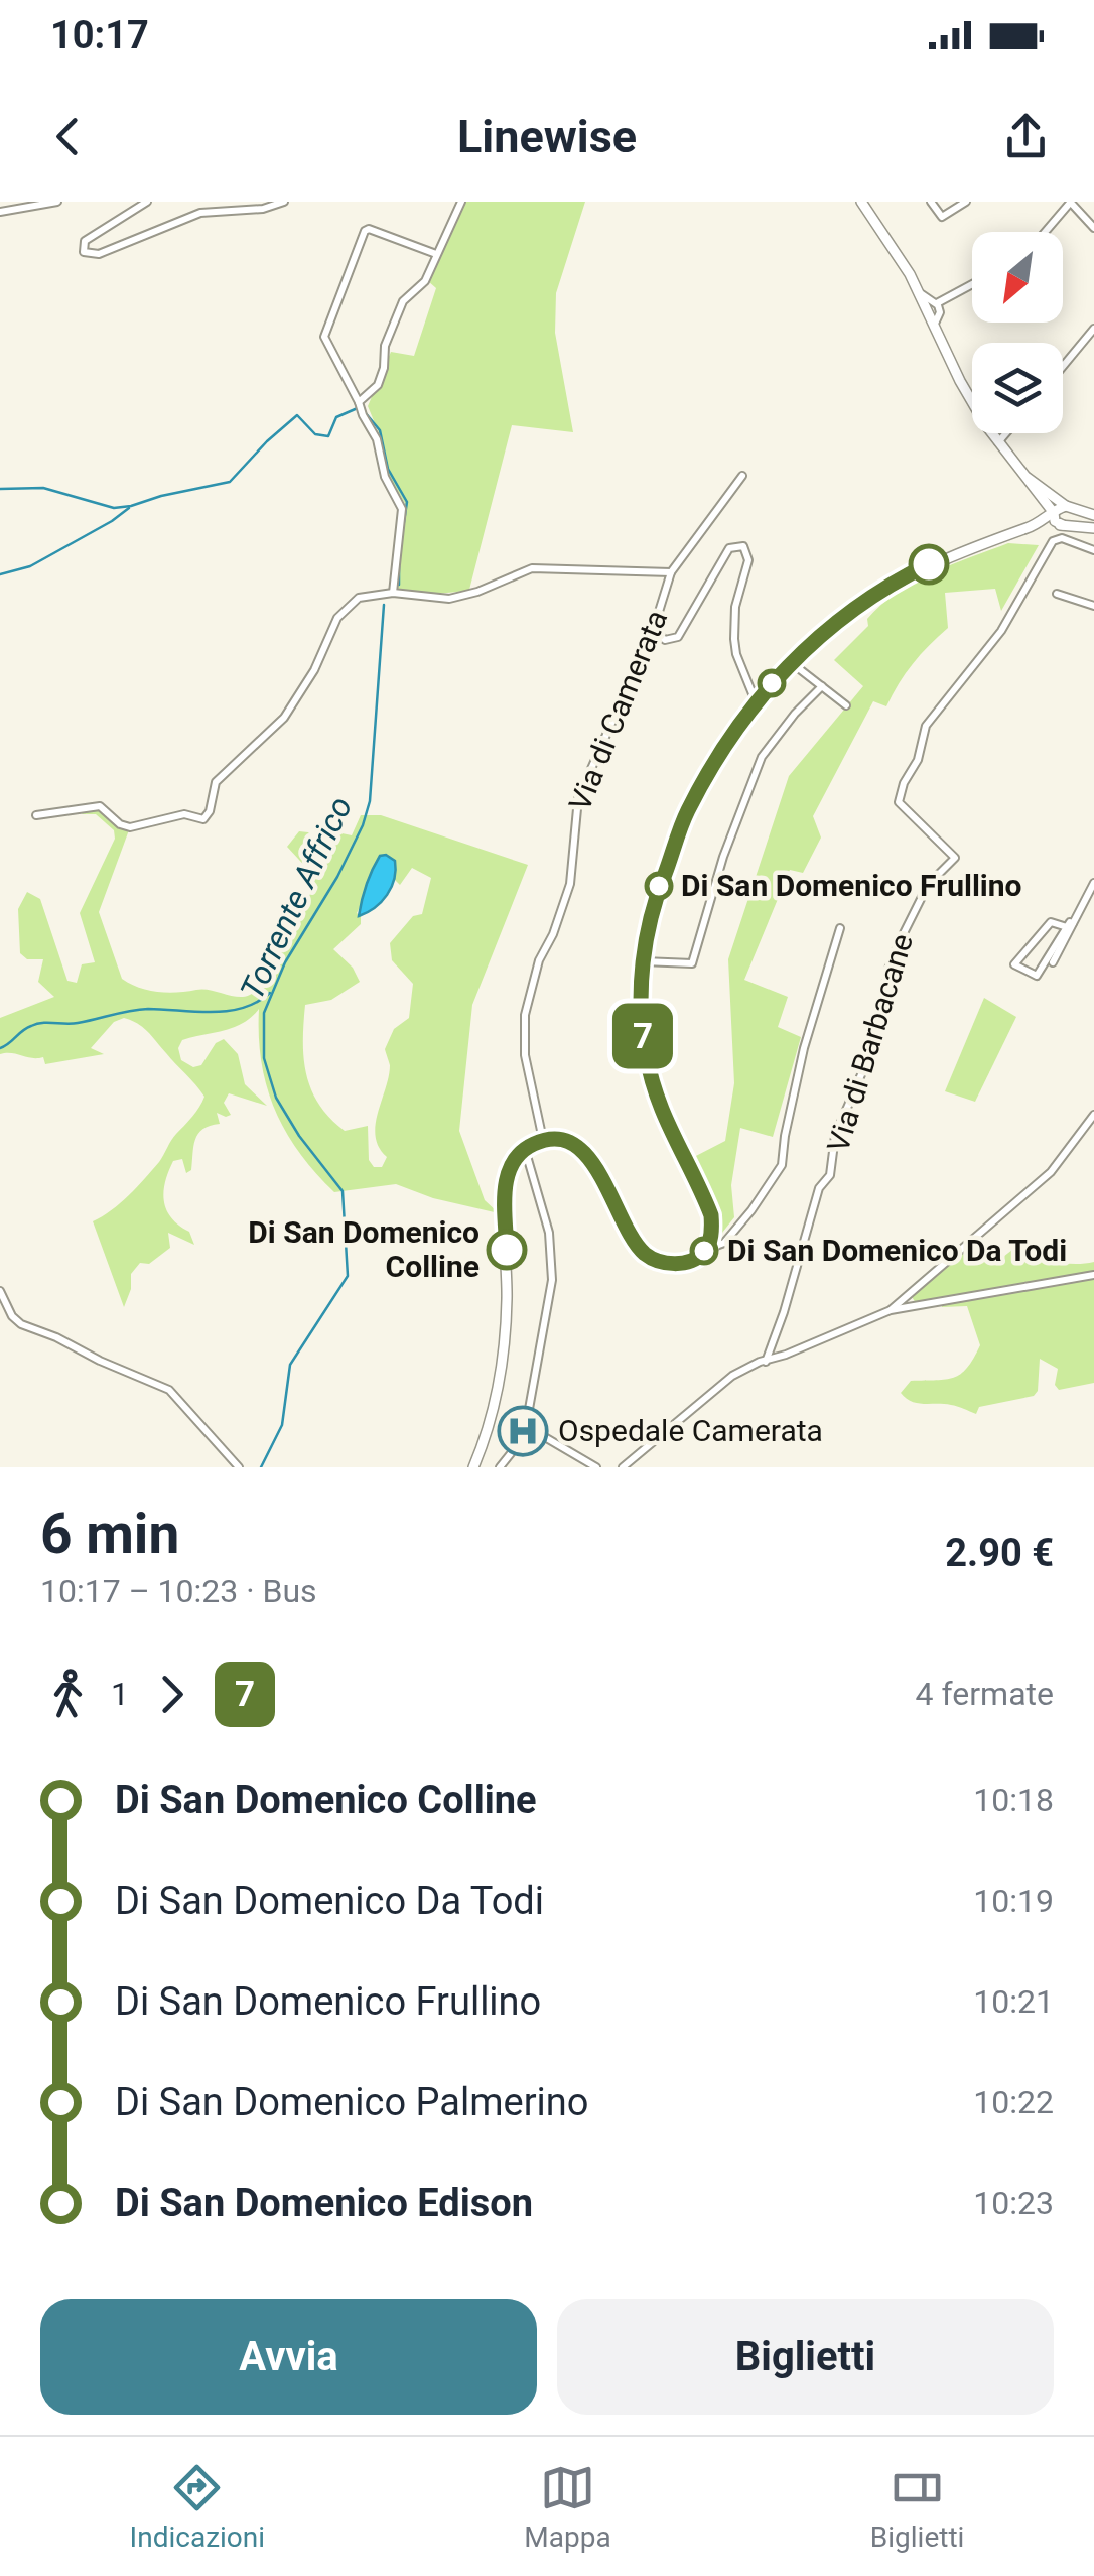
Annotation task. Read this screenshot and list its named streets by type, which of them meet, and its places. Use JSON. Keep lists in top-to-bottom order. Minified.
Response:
{"streets":{"street":["Via di Camerata","Via di Barbacane"]},"water":["Torrente Affrico"],"places":{"other":["Di San Domenico Frullino","Di San Domenico Colline","Di San Domenico Da Todi"],"hospital":["Ospedale Camerata"]},"lines":["bus line 7"],"north":"bottom left","page":{"status":"10:17","header":"Linewise","on_map":"7","heading":["6 min","10:17 – 10:23 · Bus","2.90 €"],"legs":["1","7","4 fermate"],"list":[{"name":"Di San Domenico Colline","value":"10:18"},{"name":"Di San Domenico Da Todi","value":"10:19"},{"name":"Di San Domenico Frullino","value":"10:21"},{"name":"Di San Domenico Palmerino","value":"10:22"},{"name":"Di San Domenico Edison","value":"10:23"}],"buttons":["Avvia","Biglietti"],"tabs":["Indicazioni","Mappa","Biglietti"]}}
